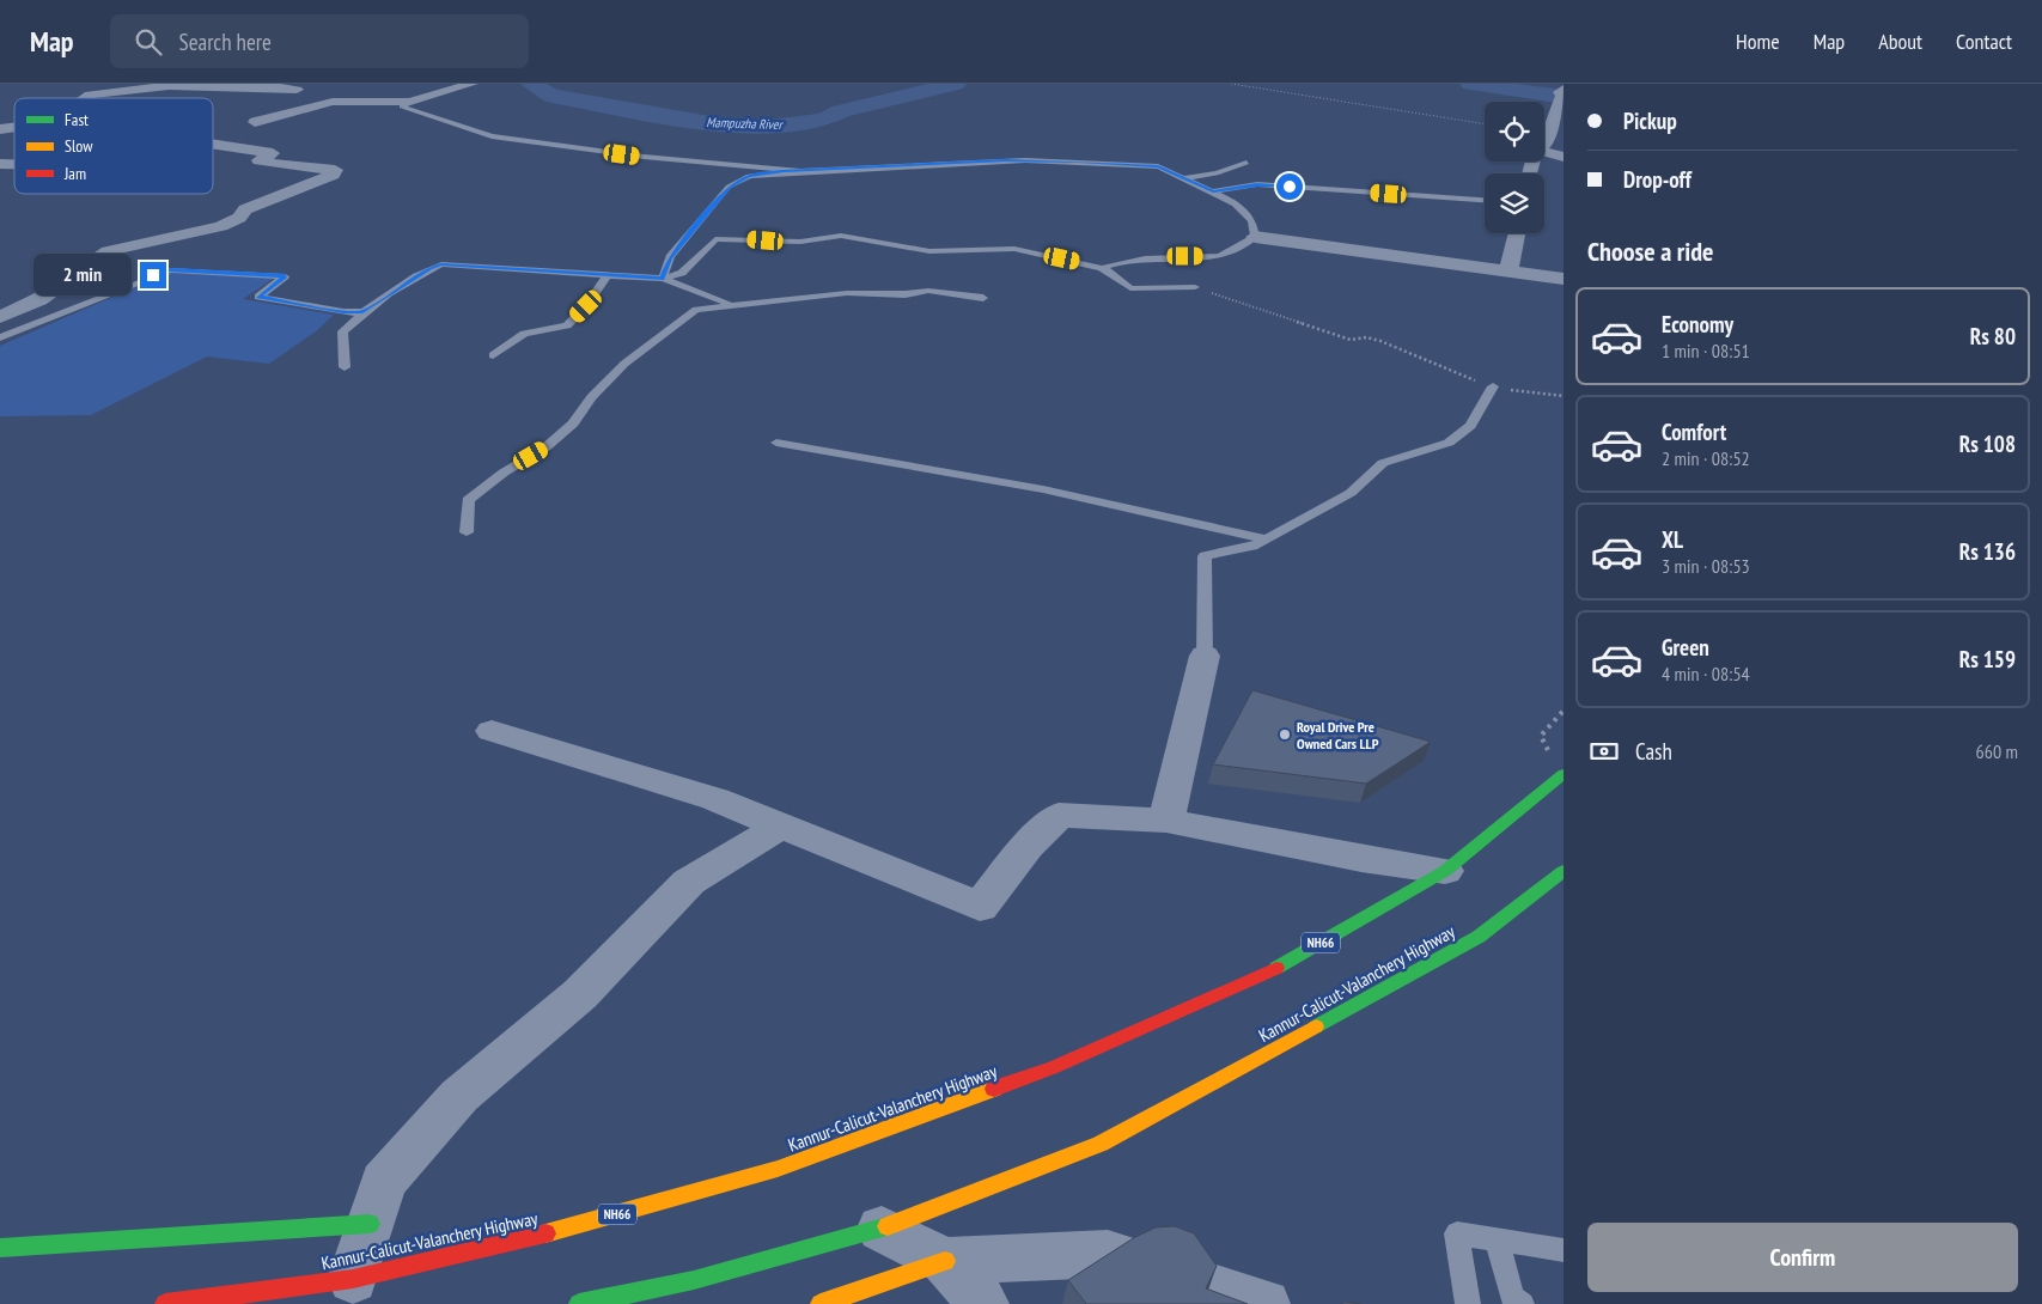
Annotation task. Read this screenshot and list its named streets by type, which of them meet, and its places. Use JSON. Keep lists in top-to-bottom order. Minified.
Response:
{"streets":{"main road":["NH66","Kannur-Calicut-Valanchery Highway"]},"water":["Mampuzha River"],"places":["Royal Drive Pre Owned Cars LLP"],"legend":["Fast","Slow","Jam"],"page":{"header":"Map","search":"Search here","nav":["Home","Map","About","Contact"],"banner":["Pickup","Drop-off"],"heading":"Choose a ride","bubble":"2 min","list":[{"name":"Economy","note":"1 min · 08:51","value":"Rs 80"},{"name":"Comfort","note":"2 min · 08:52","value":"Rs 108"},{"name":"XL","note":"3 min · 08:53","value":"Rs 136"},{"name":"Green","note":"4 min · 08:54","value":"Rs 159"}],"pay":["Cash","660 m"],"buttons":"Confirm"}}
